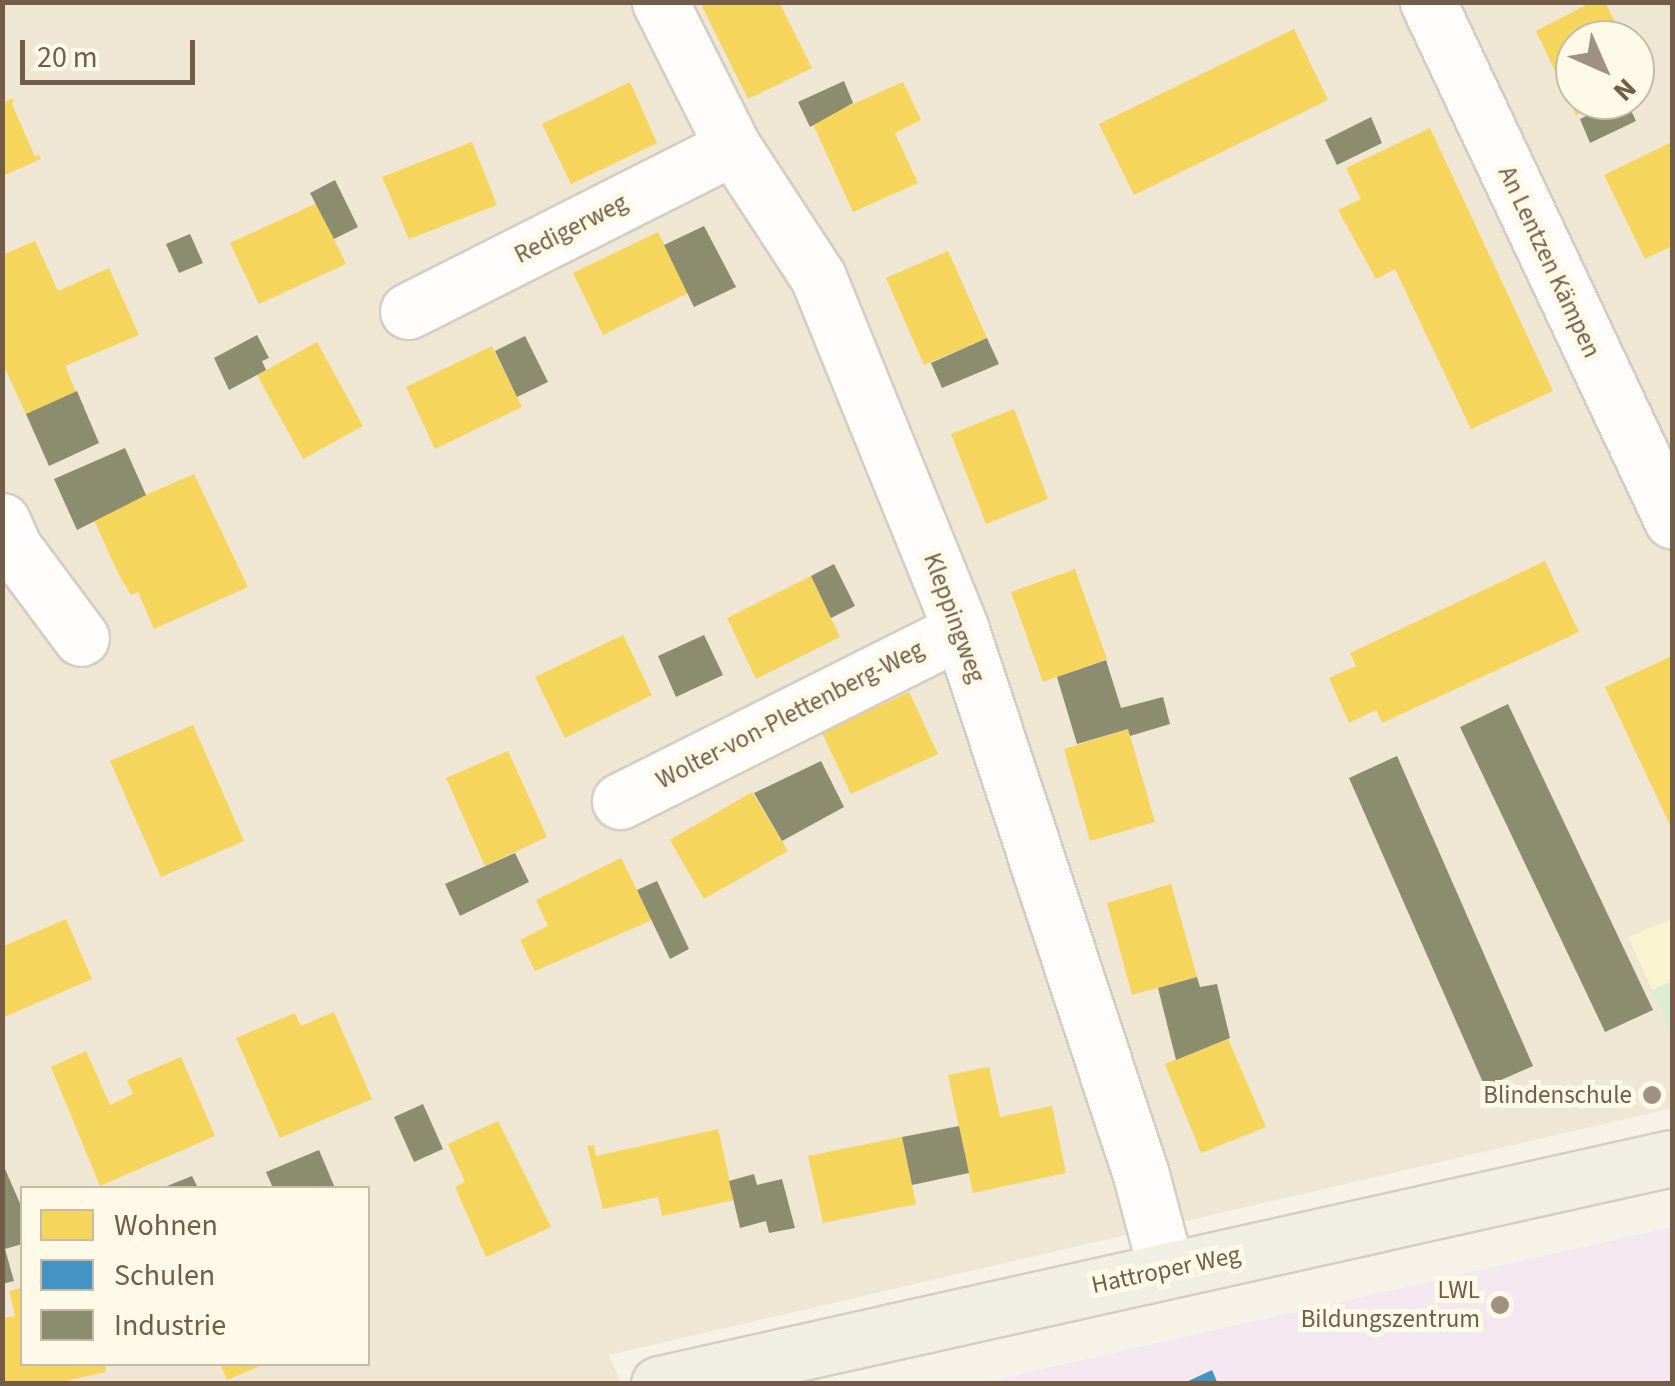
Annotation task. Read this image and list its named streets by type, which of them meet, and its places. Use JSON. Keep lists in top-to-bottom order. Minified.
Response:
{"streets":{"main road":["Hattroper Weg"],"street":["Redigerweg","An Lentzen Kämpen","Kleppingweg","Wolter-von-Plettenberg-Weg"]},"crossings":[["Redigerweg","Kleppingweg"],["Kleppingweg","Wolter-von-Plettenberg-Weg"],["Kleppingweg","Hattroper Weg"]],"places":["Blindenschule","LWL Bildungszentrum"],"legend":["Wohnen","Schulen","Industrie"],"scale_bar":"20 m","north":"bottom right"}
